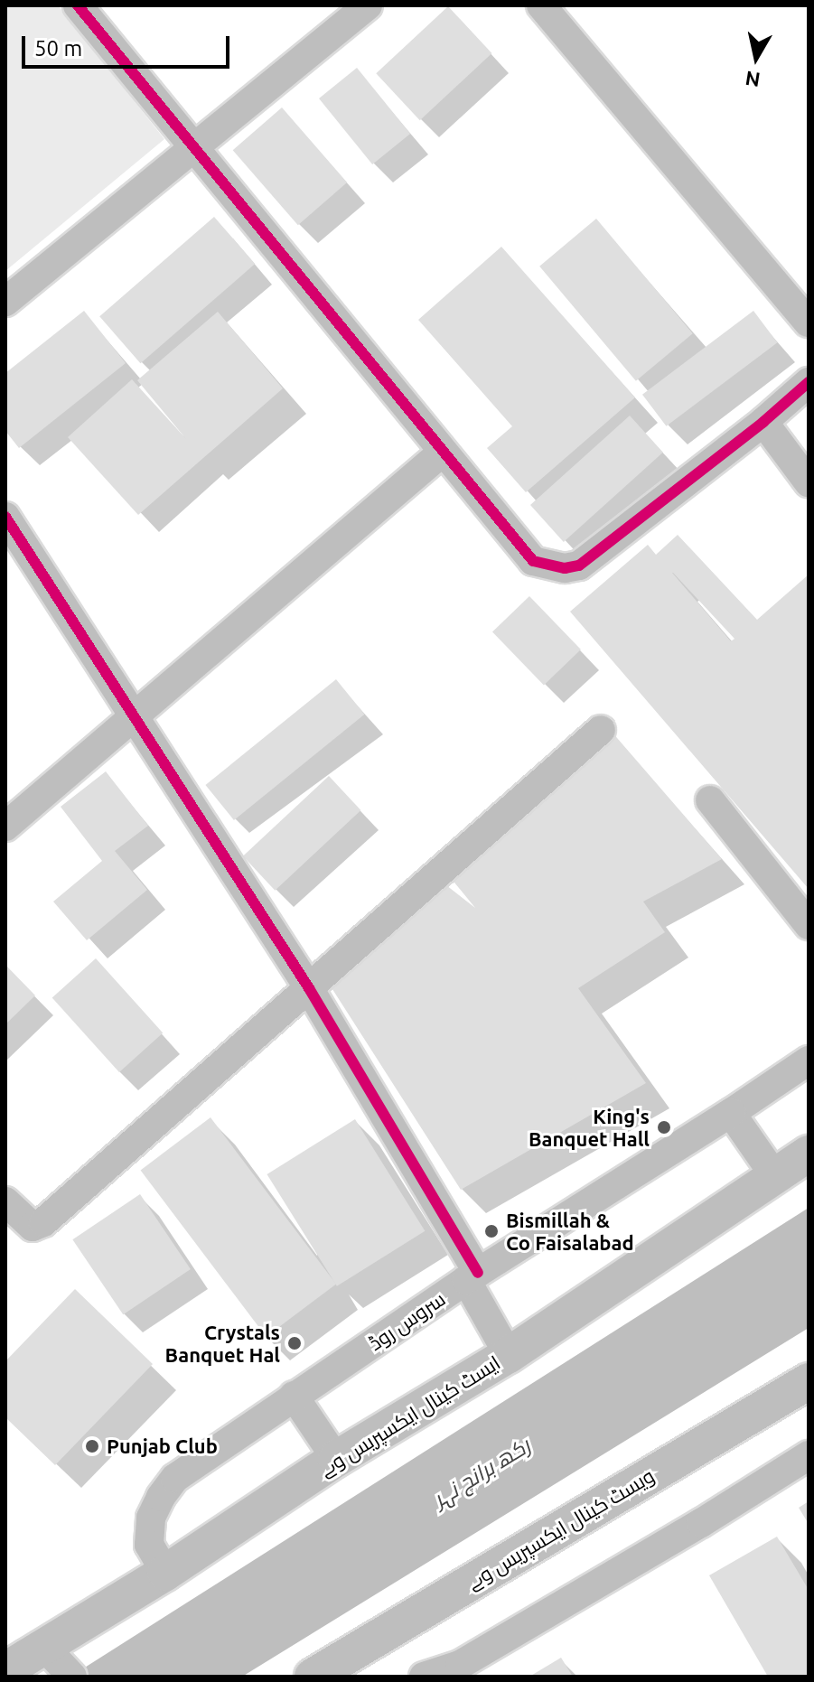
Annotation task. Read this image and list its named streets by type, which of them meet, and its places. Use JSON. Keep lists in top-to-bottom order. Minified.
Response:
{"streets":{"main road":["ایسٹ کینال ایکسپریس وے","ویسٹ کینال ایکسپریس وے"],"street":["سروس روڈ"]},"crossings":[["سروس روڈ","ایسٹ کینال ایکسپریس وے"]],"water":["رکھ برانچ نہر"],"places":["King's Banquet Hall","Bismillah & Co Faisalabad","Crystals Banquet Hal","Punjab Club"],"scale_bar":"50 m","north":"bottom"}
